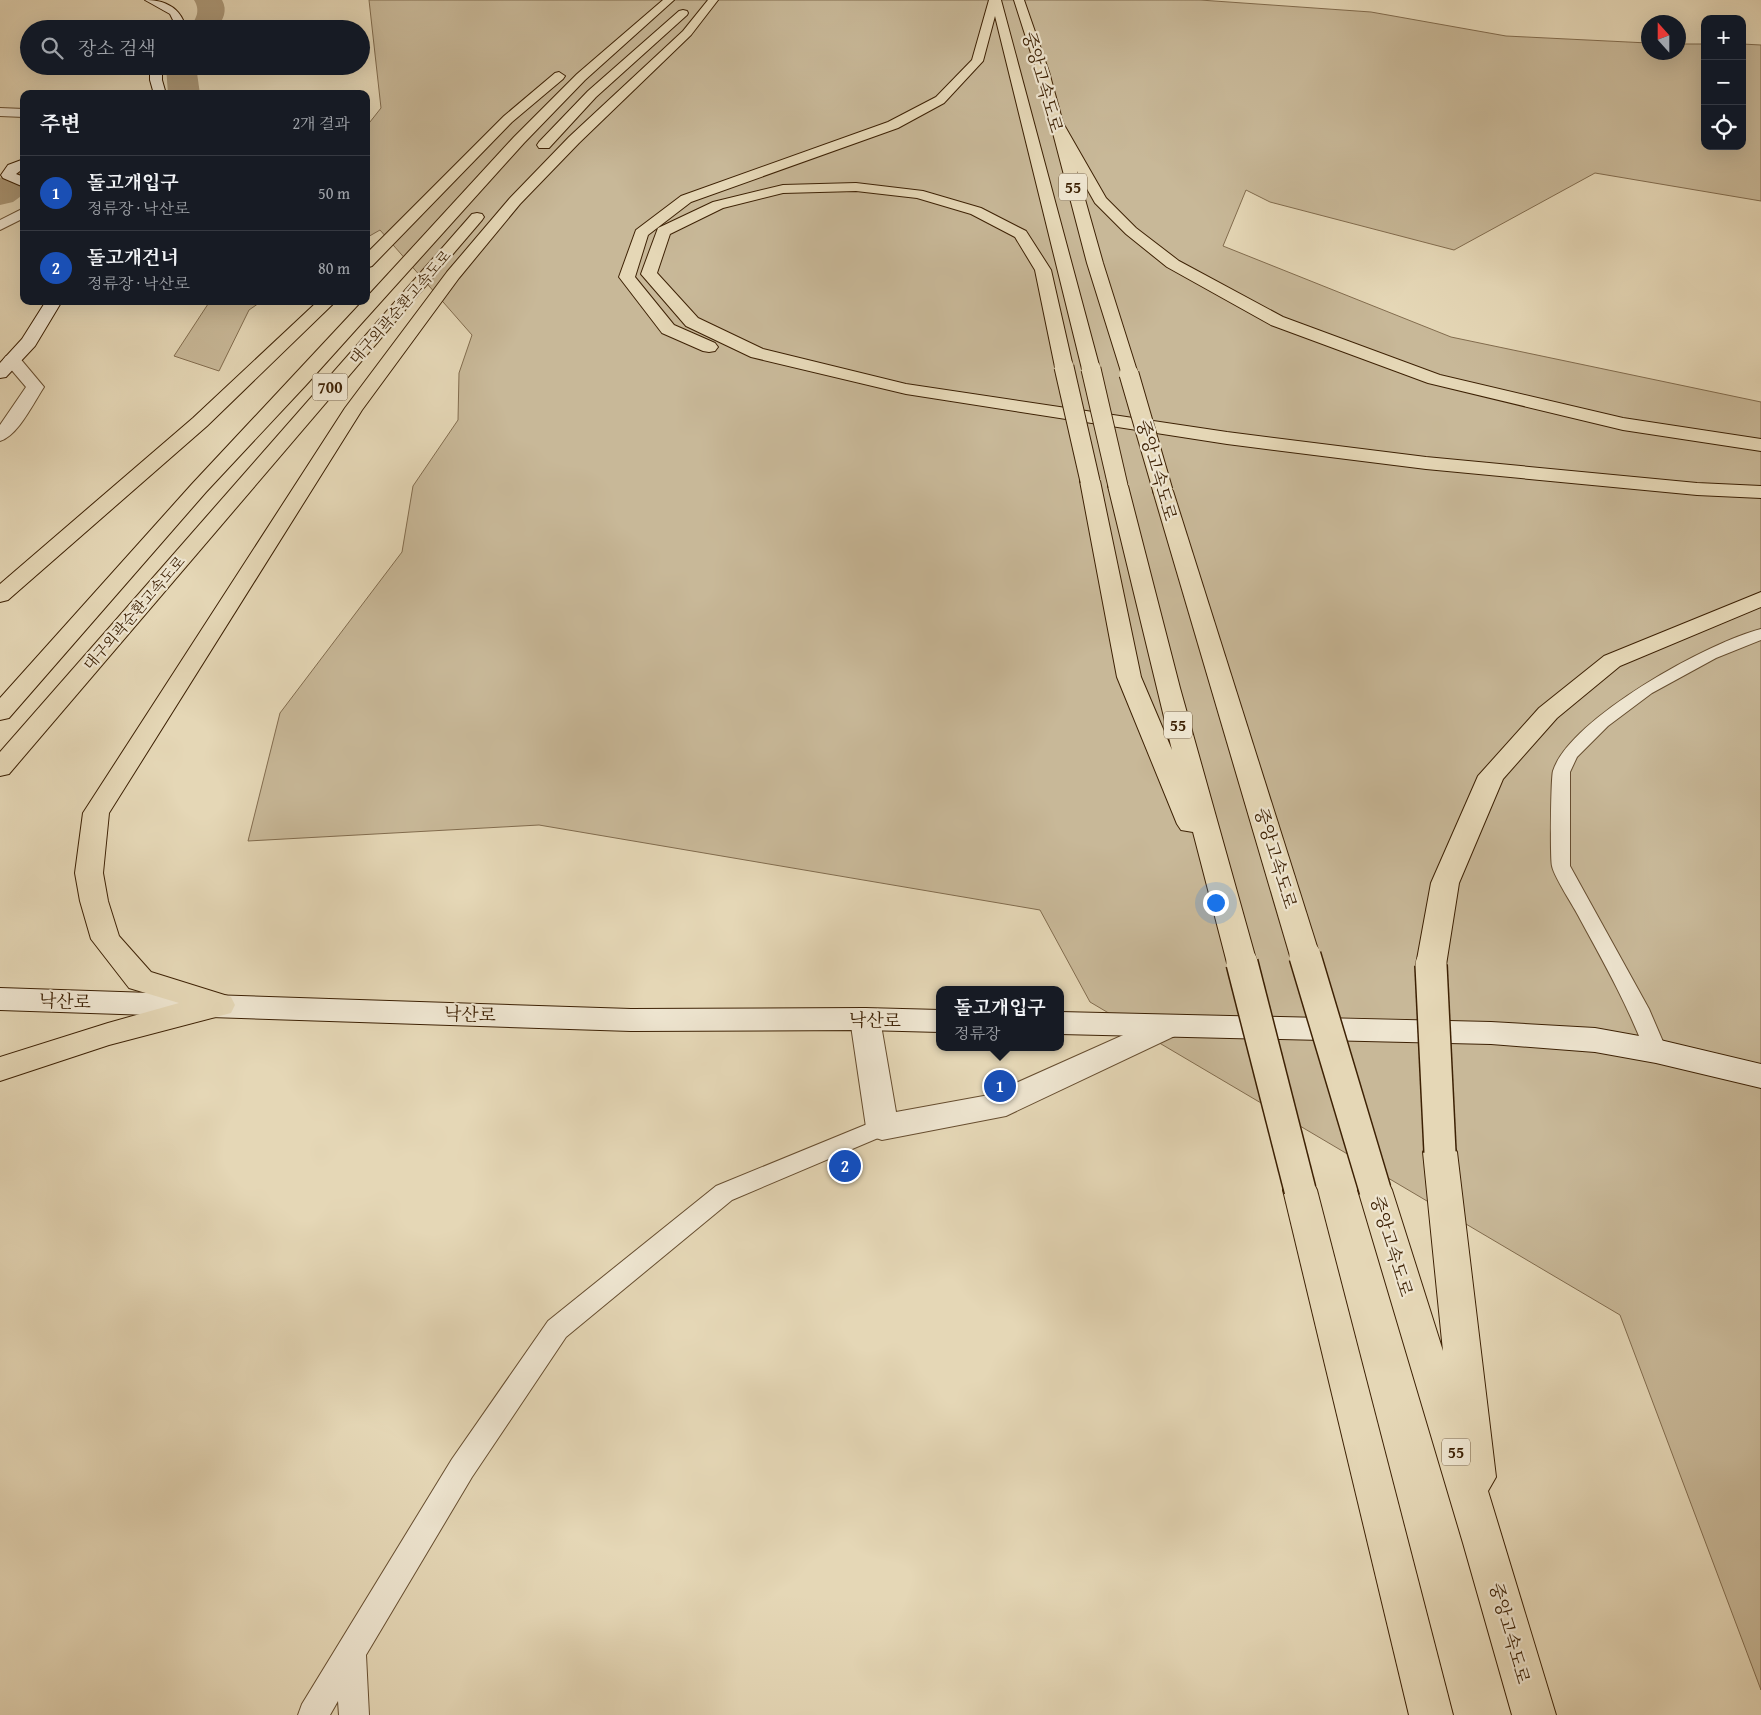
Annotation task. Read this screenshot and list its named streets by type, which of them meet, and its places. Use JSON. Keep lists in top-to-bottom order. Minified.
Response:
{"streets":{"highway":["중앙고속도로","55","대구외곽순환고속도로","700"],"street":["낙산로"]},"north":"top","page":{"map_buttons":["+","−"],"search":"장소 검색","heading":["주변","2개 결과"],"list":[{"mark":"1","name":"돌고개입구","note":"정류장 · 낙산로","value":"50 m"},{"mark":"2","name":"돌고개건너","note":"정류장 · 낙산로","value":"80 m"}],"popup":["돌고개입구","정류장"],"pins":["1","2"]}}
